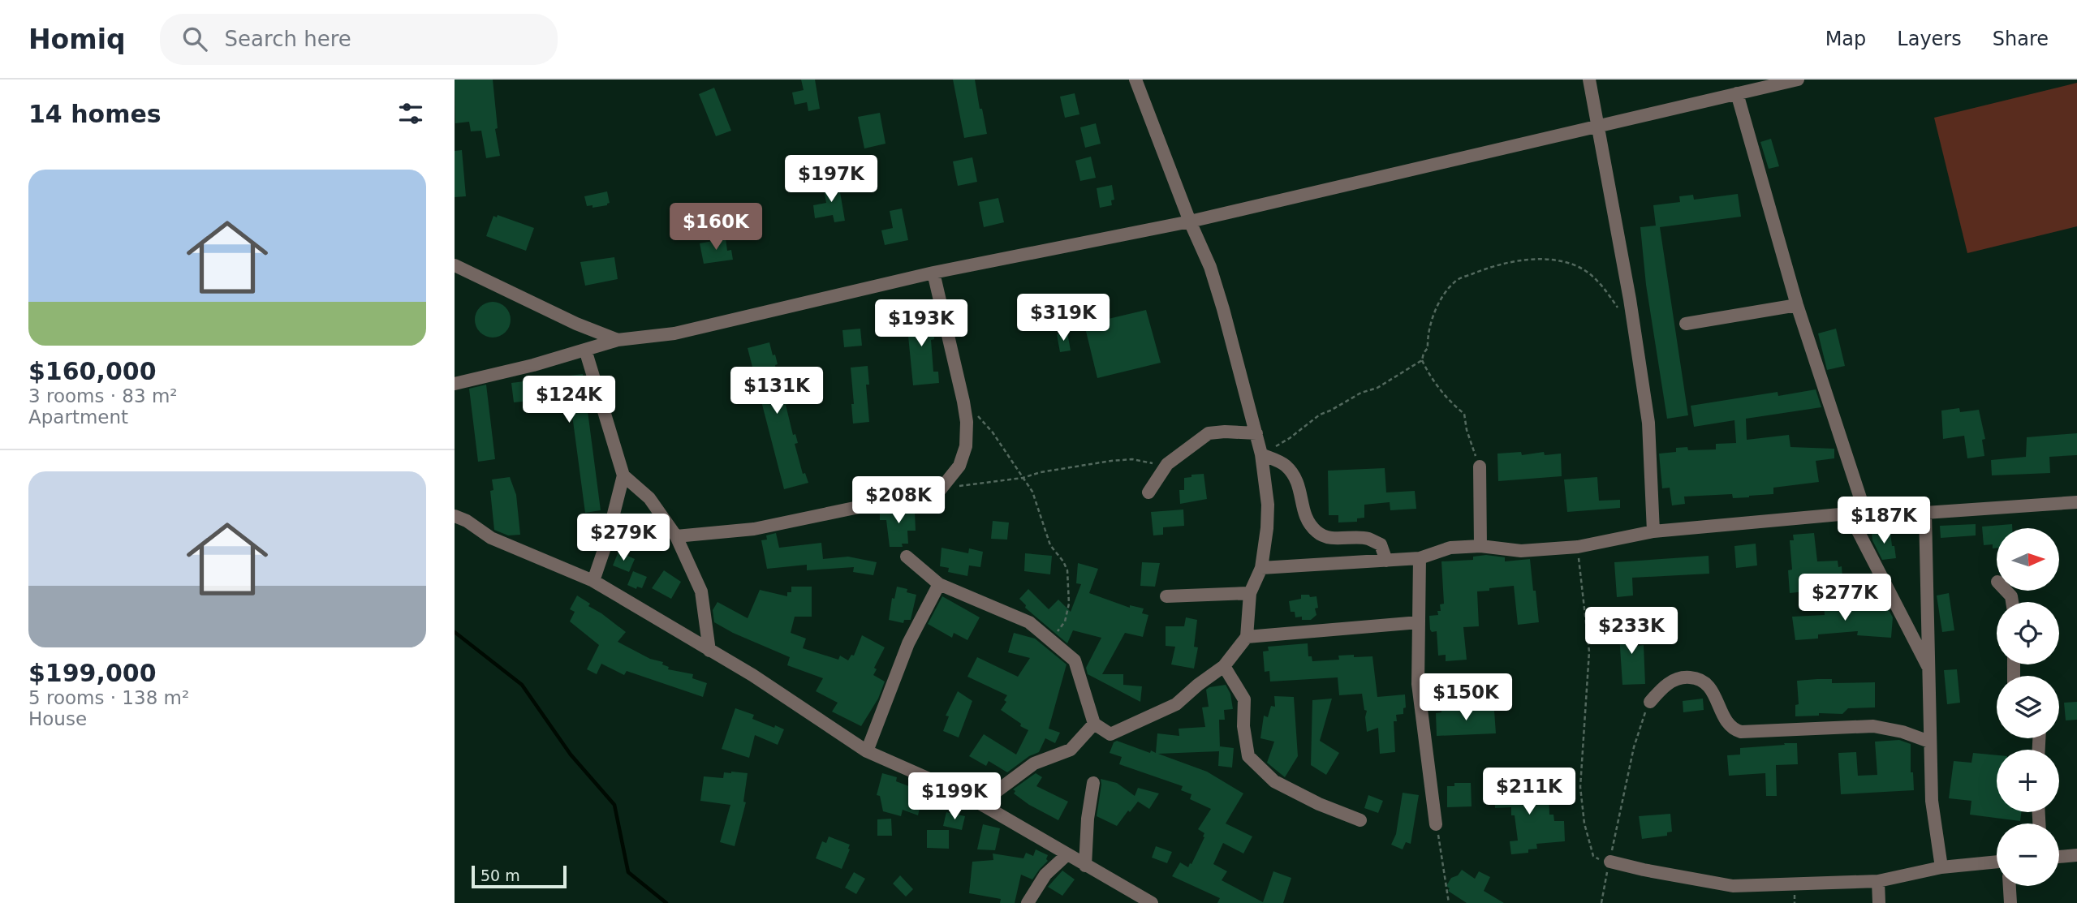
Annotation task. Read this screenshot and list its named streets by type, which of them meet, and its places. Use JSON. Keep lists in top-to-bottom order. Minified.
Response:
{"scale_bar":"50 m","north":"right","page":{"header":"Homiq","search":"Search here","nav":["Map","Layers","Share"],"heading":"14 homes","list":[{"name":"$160,000","note":"3 rooms · 83 m² · Apartment"},{"name":"$199,000","note":"5 rooms · 138 m² · House"}],"price":["$197K","$160K","$319K","$193K","$131K","$124K","$208K","$187K","$279K","$277K","$233K","$150K","$211K","$199K"],"map_buttons":["+","−"],"scale":"50 m"}}
